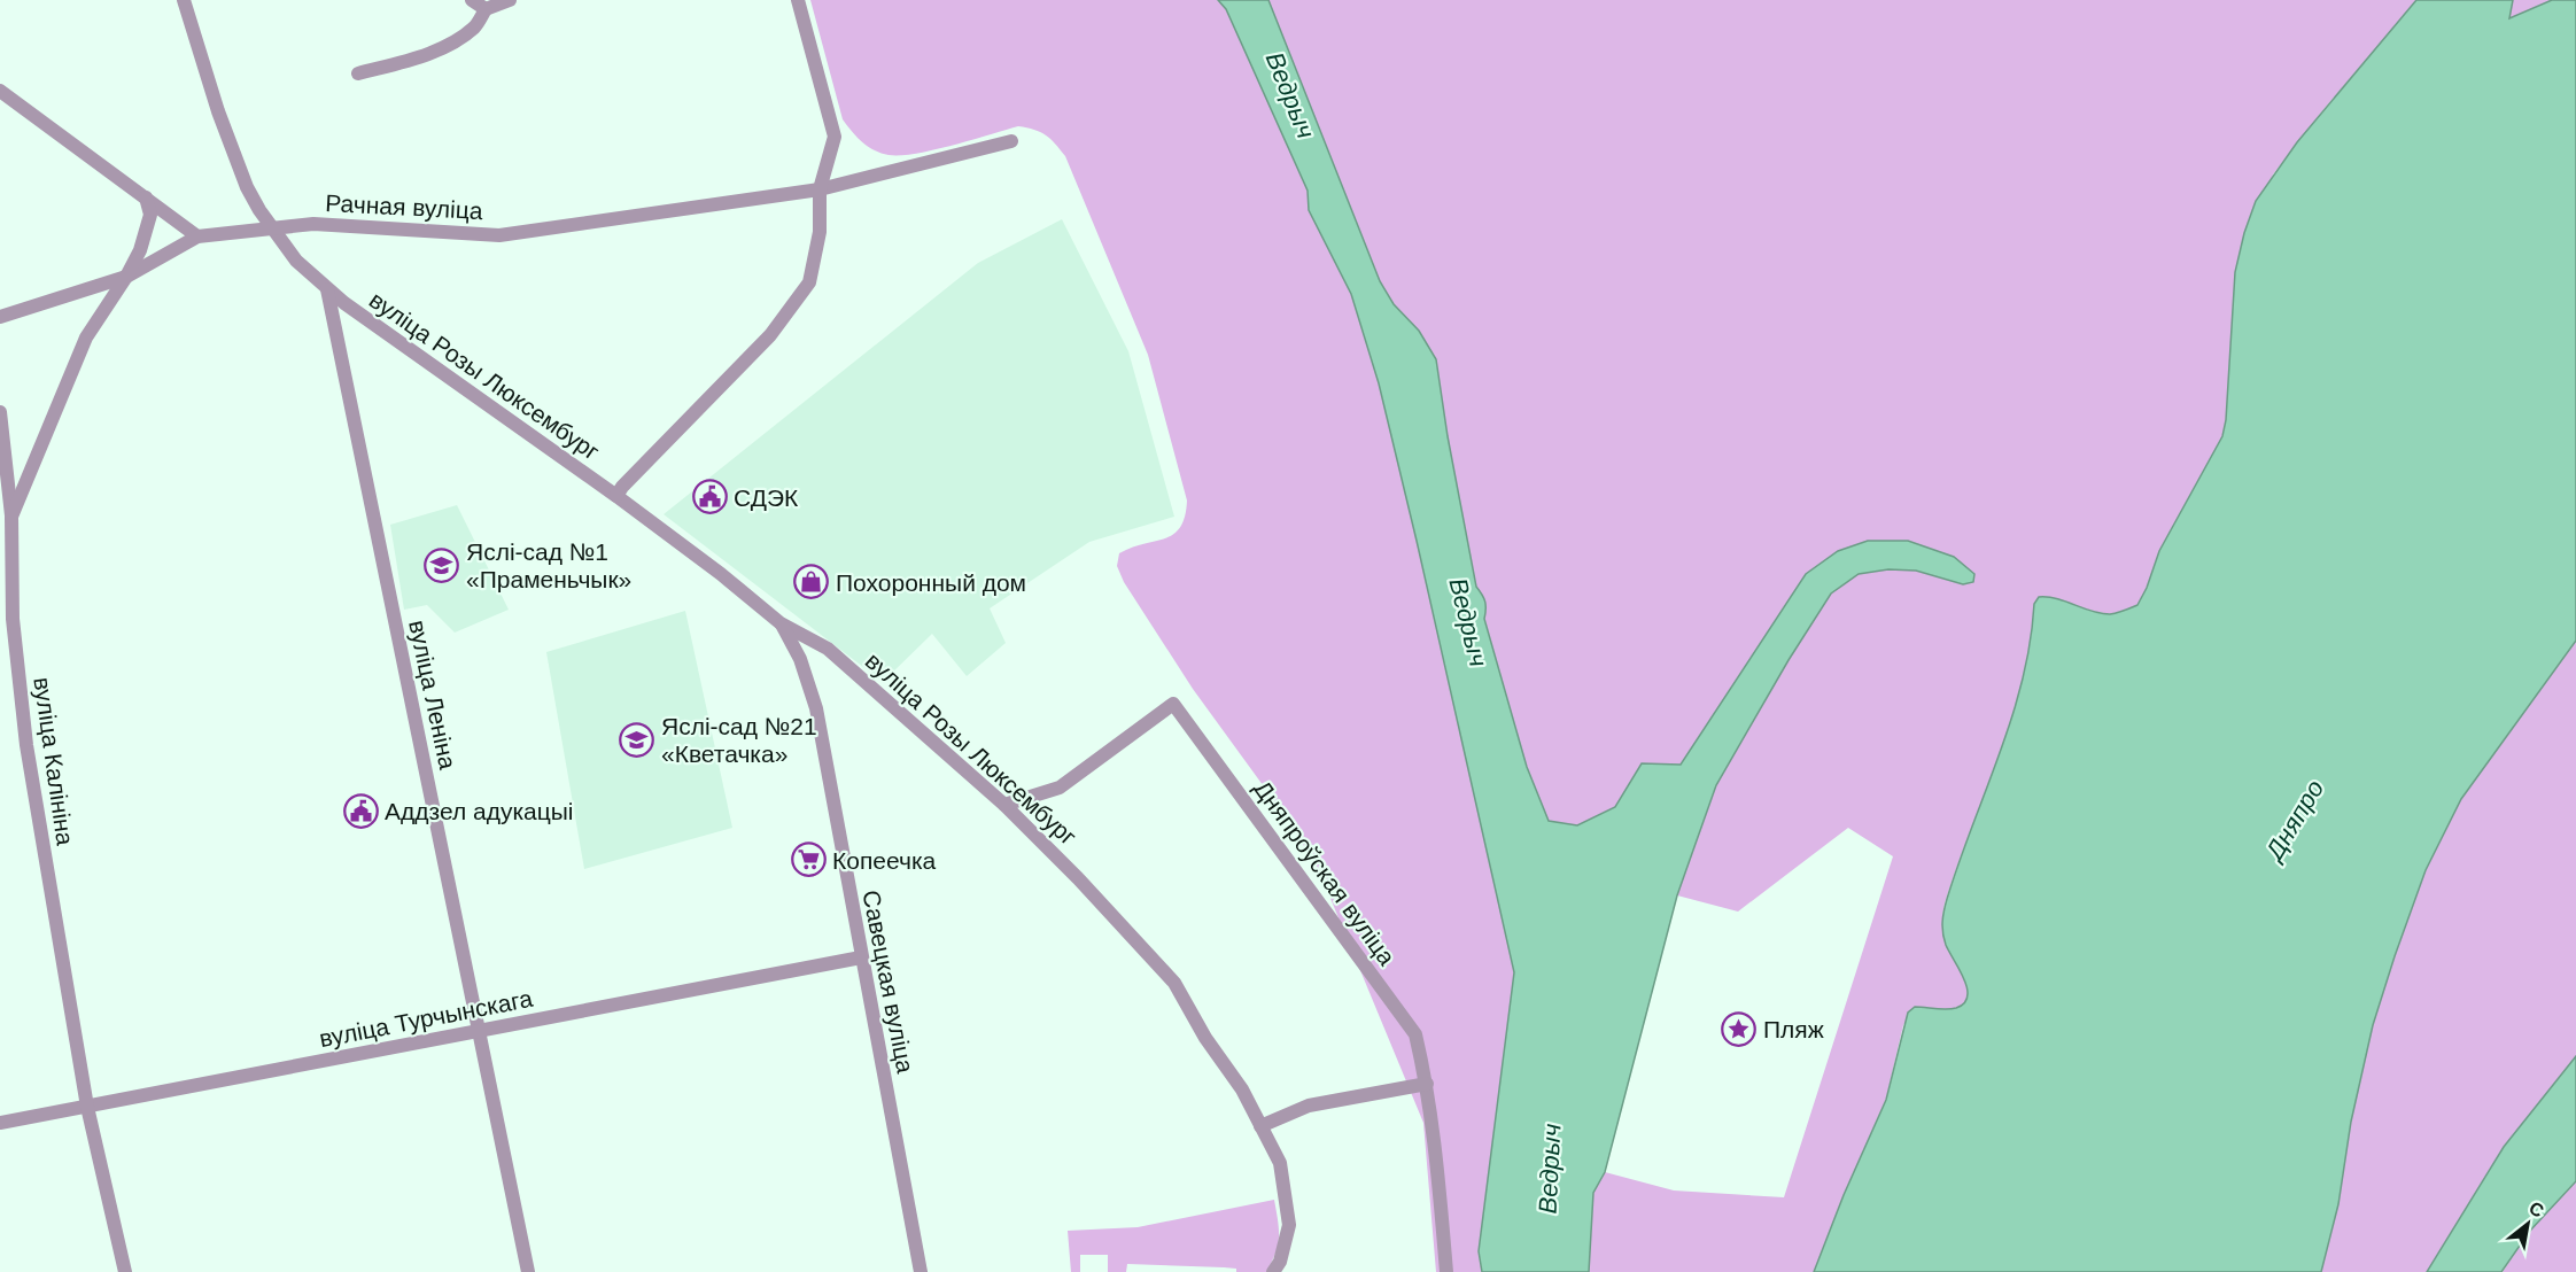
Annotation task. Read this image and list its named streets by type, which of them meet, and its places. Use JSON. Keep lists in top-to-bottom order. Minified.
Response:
{"streets":{"street":["Рачная вуліца","вуліца Розы Люксембург","вуліца Леніна","вуліца Калініна","Дняпроўская вуліца","Савецкая вуліца","вуліца Турчынскага"]},"crossings":[["Рачная вуліца","вуліца Розы Люксембург"],["Рачная вуліца","вуліца Калініна"],["вуліца Розы Люксембург","вуліца Леніна"],["вуліца Розы Люксембург","Дняпроўская вуліца"],["вуліца Розы Люксембург","Савецкая вуліца"],["вуліца Леніна","вуліца Турчынскага"],["вуліца Калініна","вуліца Турчынскага"],["Савецкая вуліца","вуліца Турчынскага"]],"water":["Ведрыч","Дняпро"],"places":{"public building":["СДЭК","Аддзел адукацыі"],"school or university":["Яслі-сад №1 «Праменьчык»","Яслі-сад №21 «Кветачка»"],"shop":["Похоронный дом"],"supermarket":["Копеечка"],"place":["Пляж"]},"north":"top right"}
